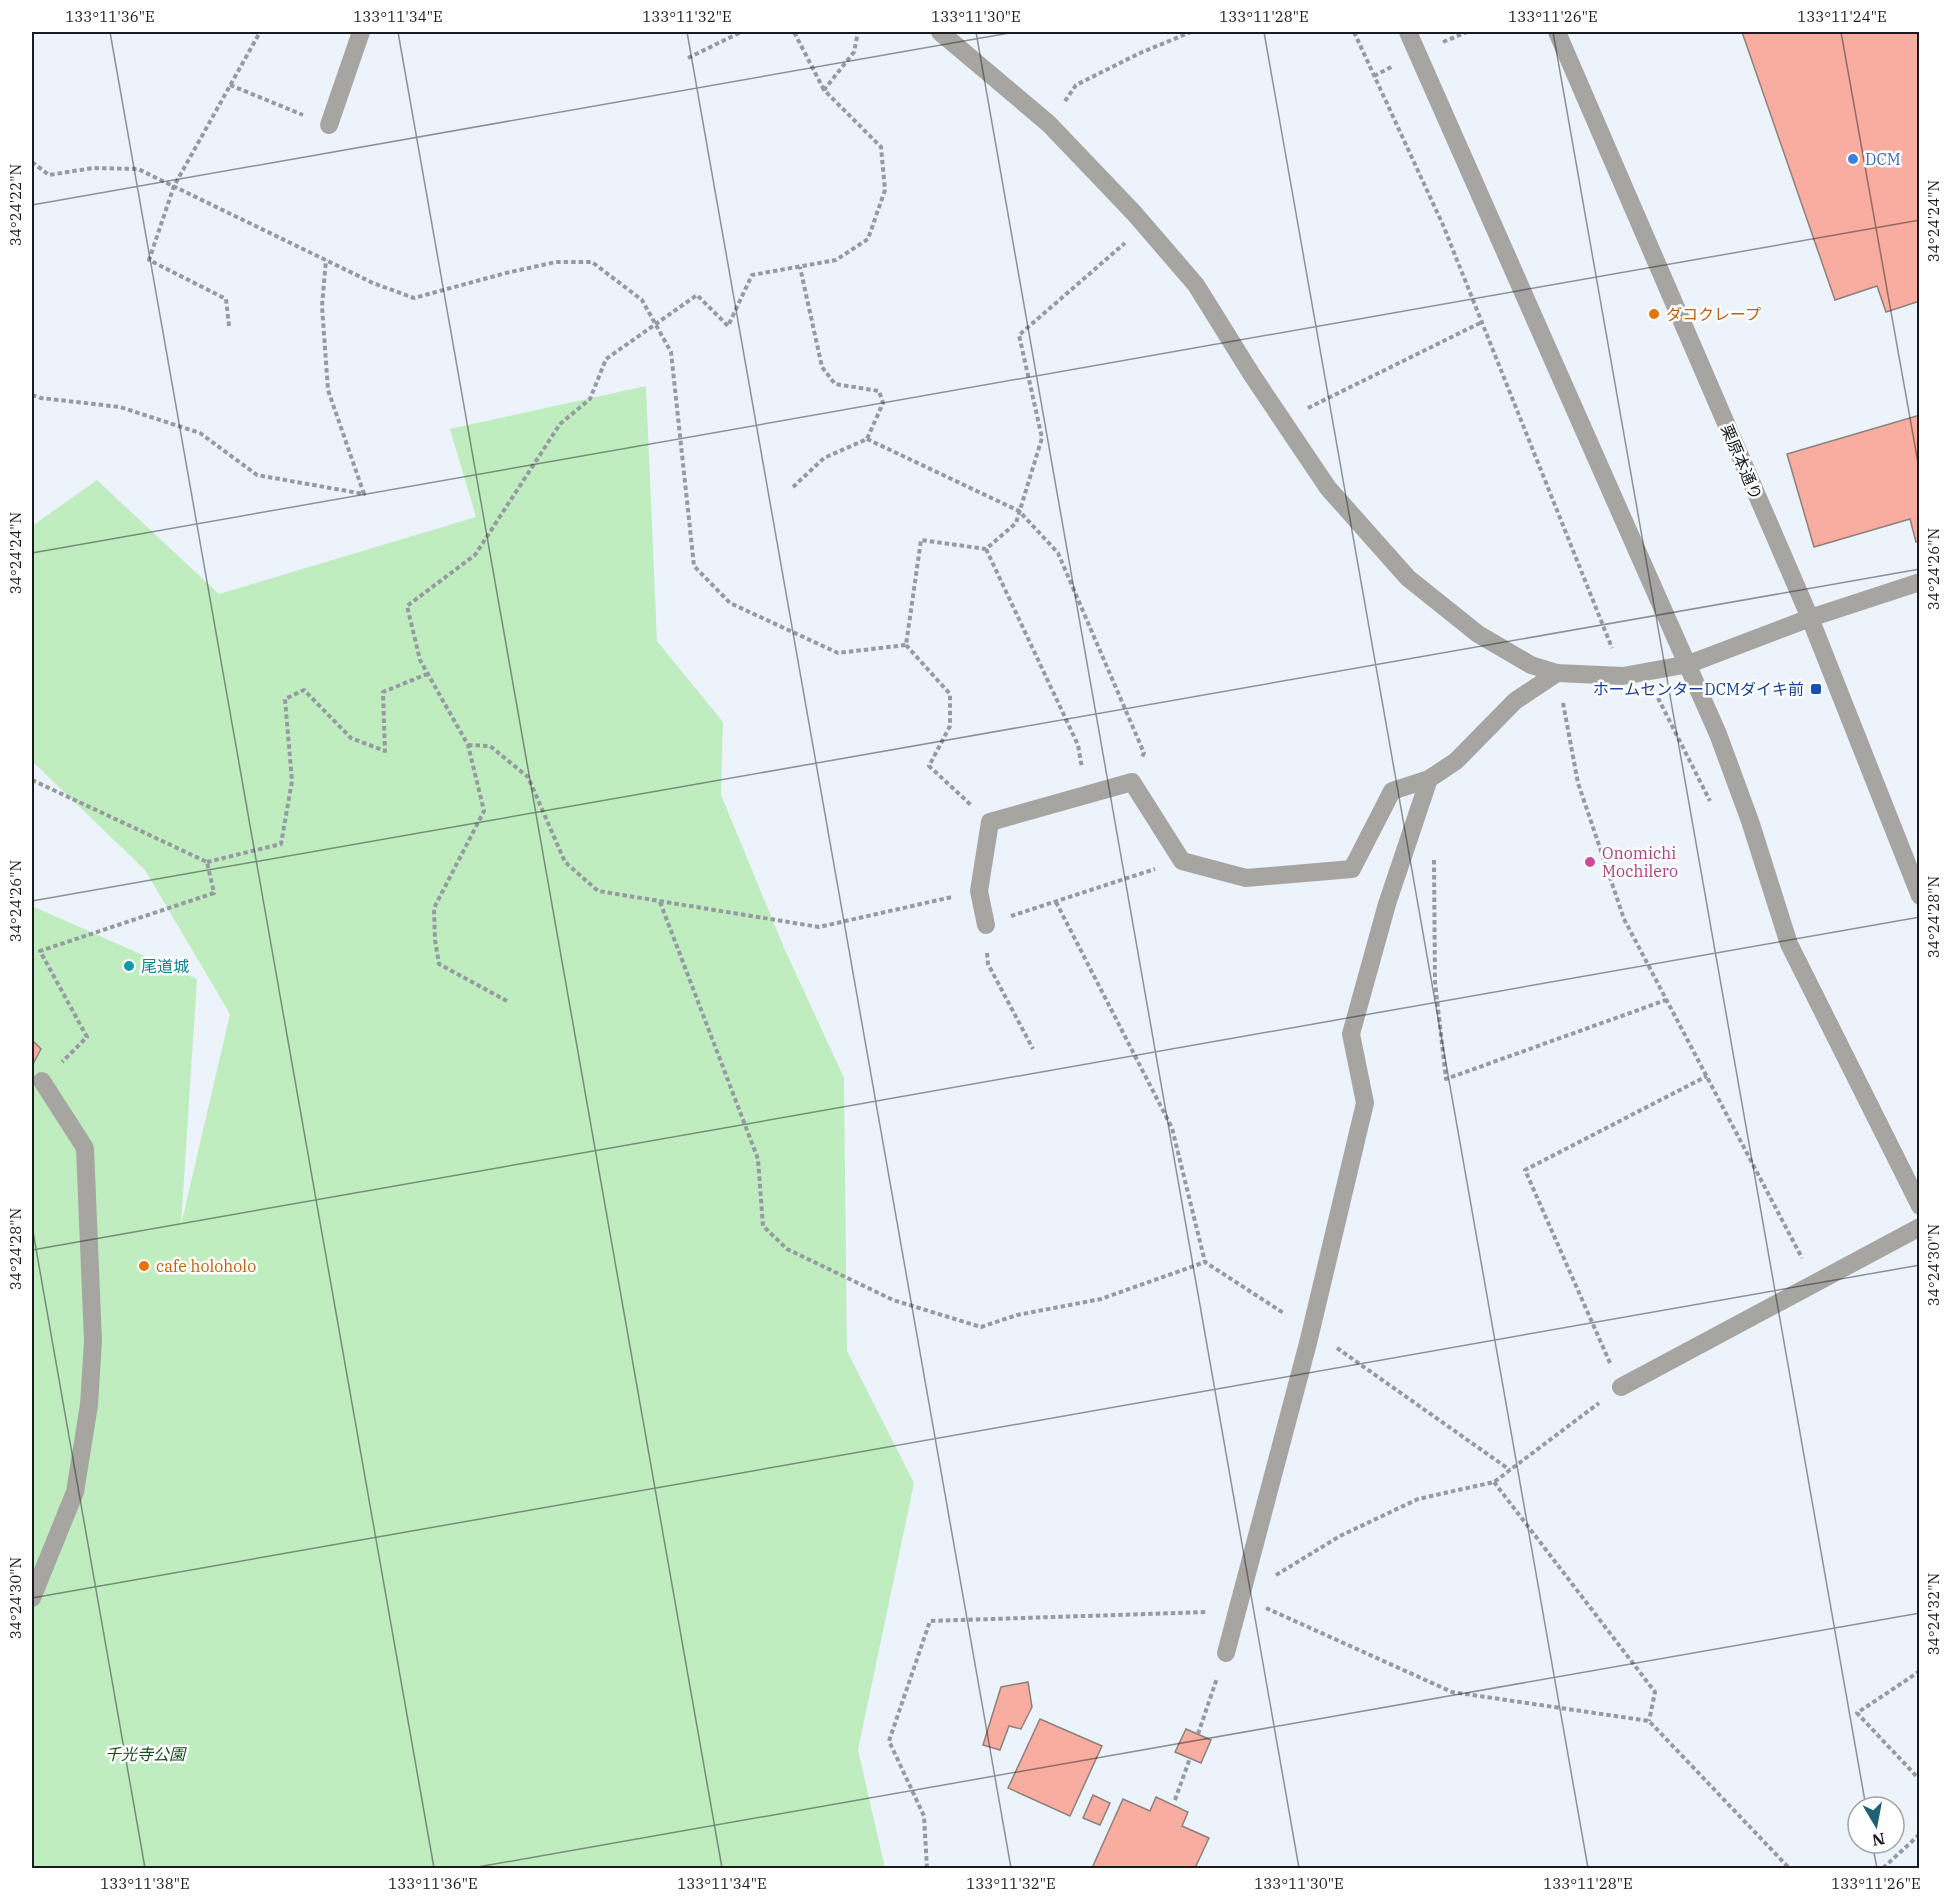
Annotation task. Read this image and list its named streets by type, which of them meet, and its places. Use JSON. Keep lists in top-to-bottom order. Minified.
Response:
{"streets":{"street":["栗原本通り"]},"parks":["千光寺公園"],"places":{"other":["DCM","ダコクレープ","Onomichi Mochilero","尾道城","cafe holoholo"],"transit":["ホームセンターDCMダイキ前"]},"north":"bottom","coordinates":["133°11'36\"E","133°11'34\"E","133°11'32\"E","133°11'30\"E","133°11'28\"E","133°11'26\"E","133°11'24\"E","34°24'22\"N","34°24'24\"N","34°24'26\"N","34°24'28\"N","34°24'30\"N","34°24'32\"N","133°11'38\"E"]}
